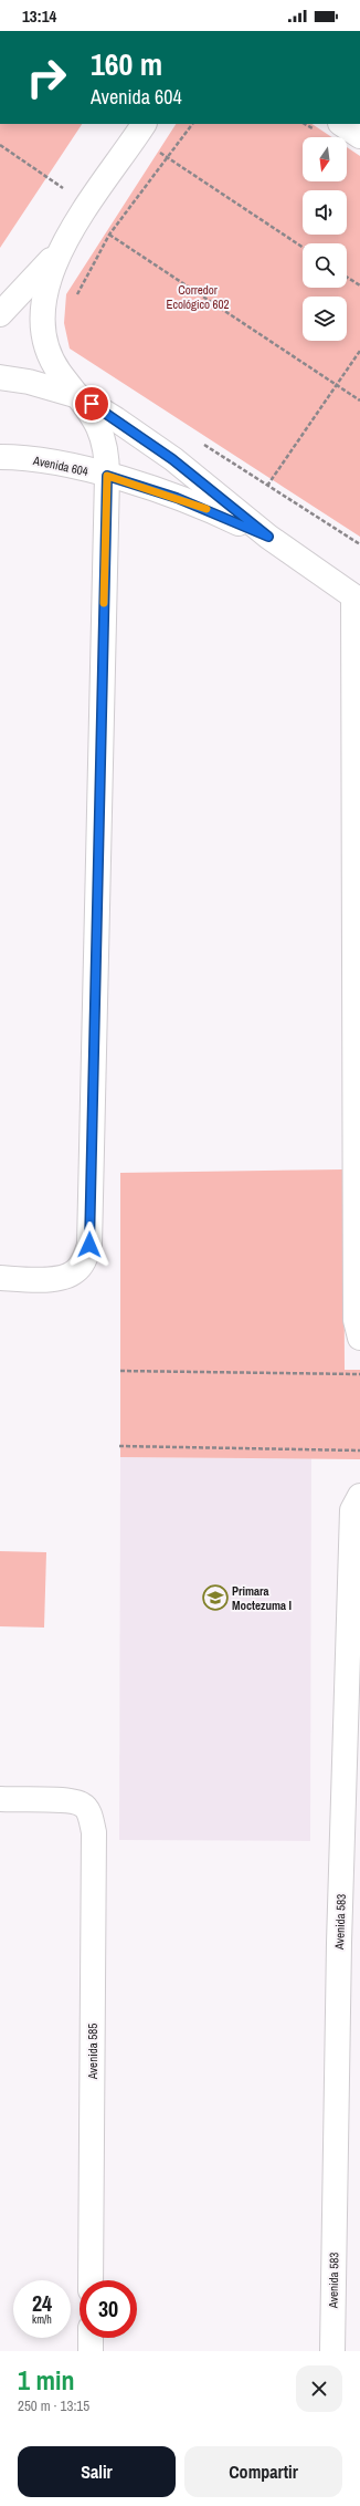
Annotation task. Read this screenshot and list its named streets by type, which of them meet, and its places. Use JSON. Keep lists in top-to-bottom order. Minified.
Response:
{"streets":{"street":["Avenida 604","Avenida 583","Avenida 585"]},"parks":["Corredor Ecológico 602"],"places":{"school or university":["Primara Moctezuma I"]},"north":"bottom","page":{"status":"13:14","turn":["160 m","Avenida 604"],"speed":"24 km/h","limit":"30","heading":["1 min","250 m · 13:15"],"buttons":["Salir","Compartir"]}}
